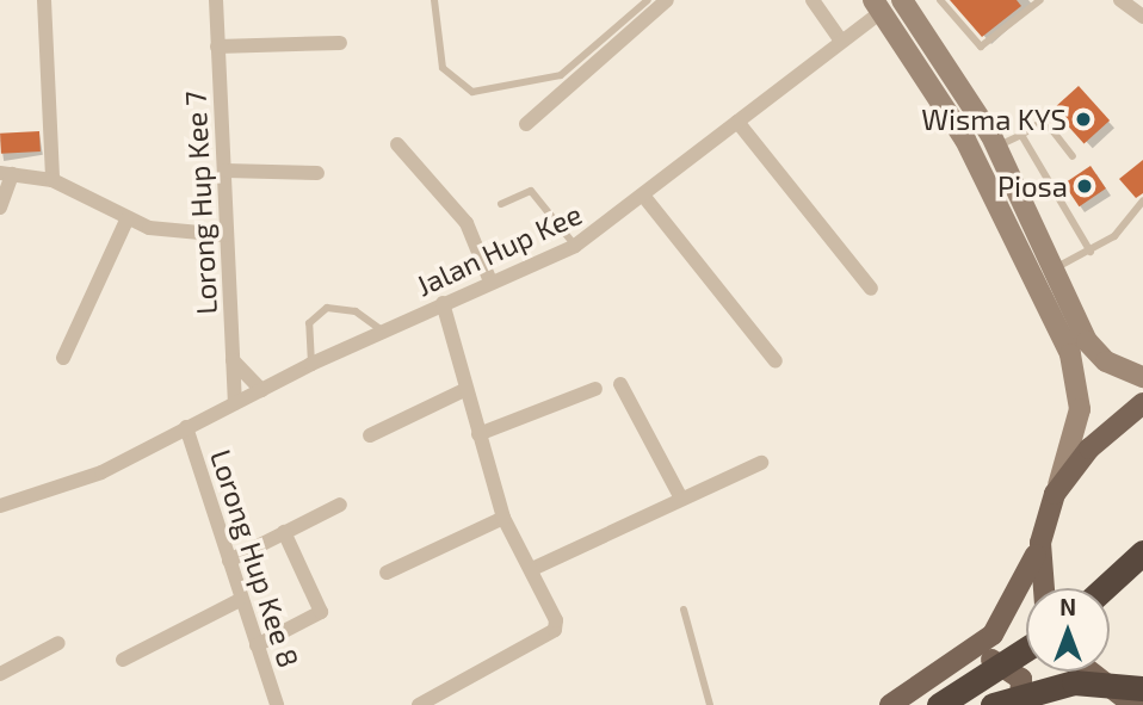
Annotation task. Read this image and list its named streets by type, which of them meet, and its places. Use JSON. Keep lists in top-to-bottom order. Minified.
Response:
{"streets":{"street":["Lorong Hup Kee 7","Jalan Hup Kee","Lorong Hup Kee 8"]},"crossings":[["Lorong Hup Kee 7","Jalan Hup Kee"],["Jalan Hup Kee","Lorong Hup Kee 8"]],"places":["Wisma KYS","Piosa"],"north":"top"}
